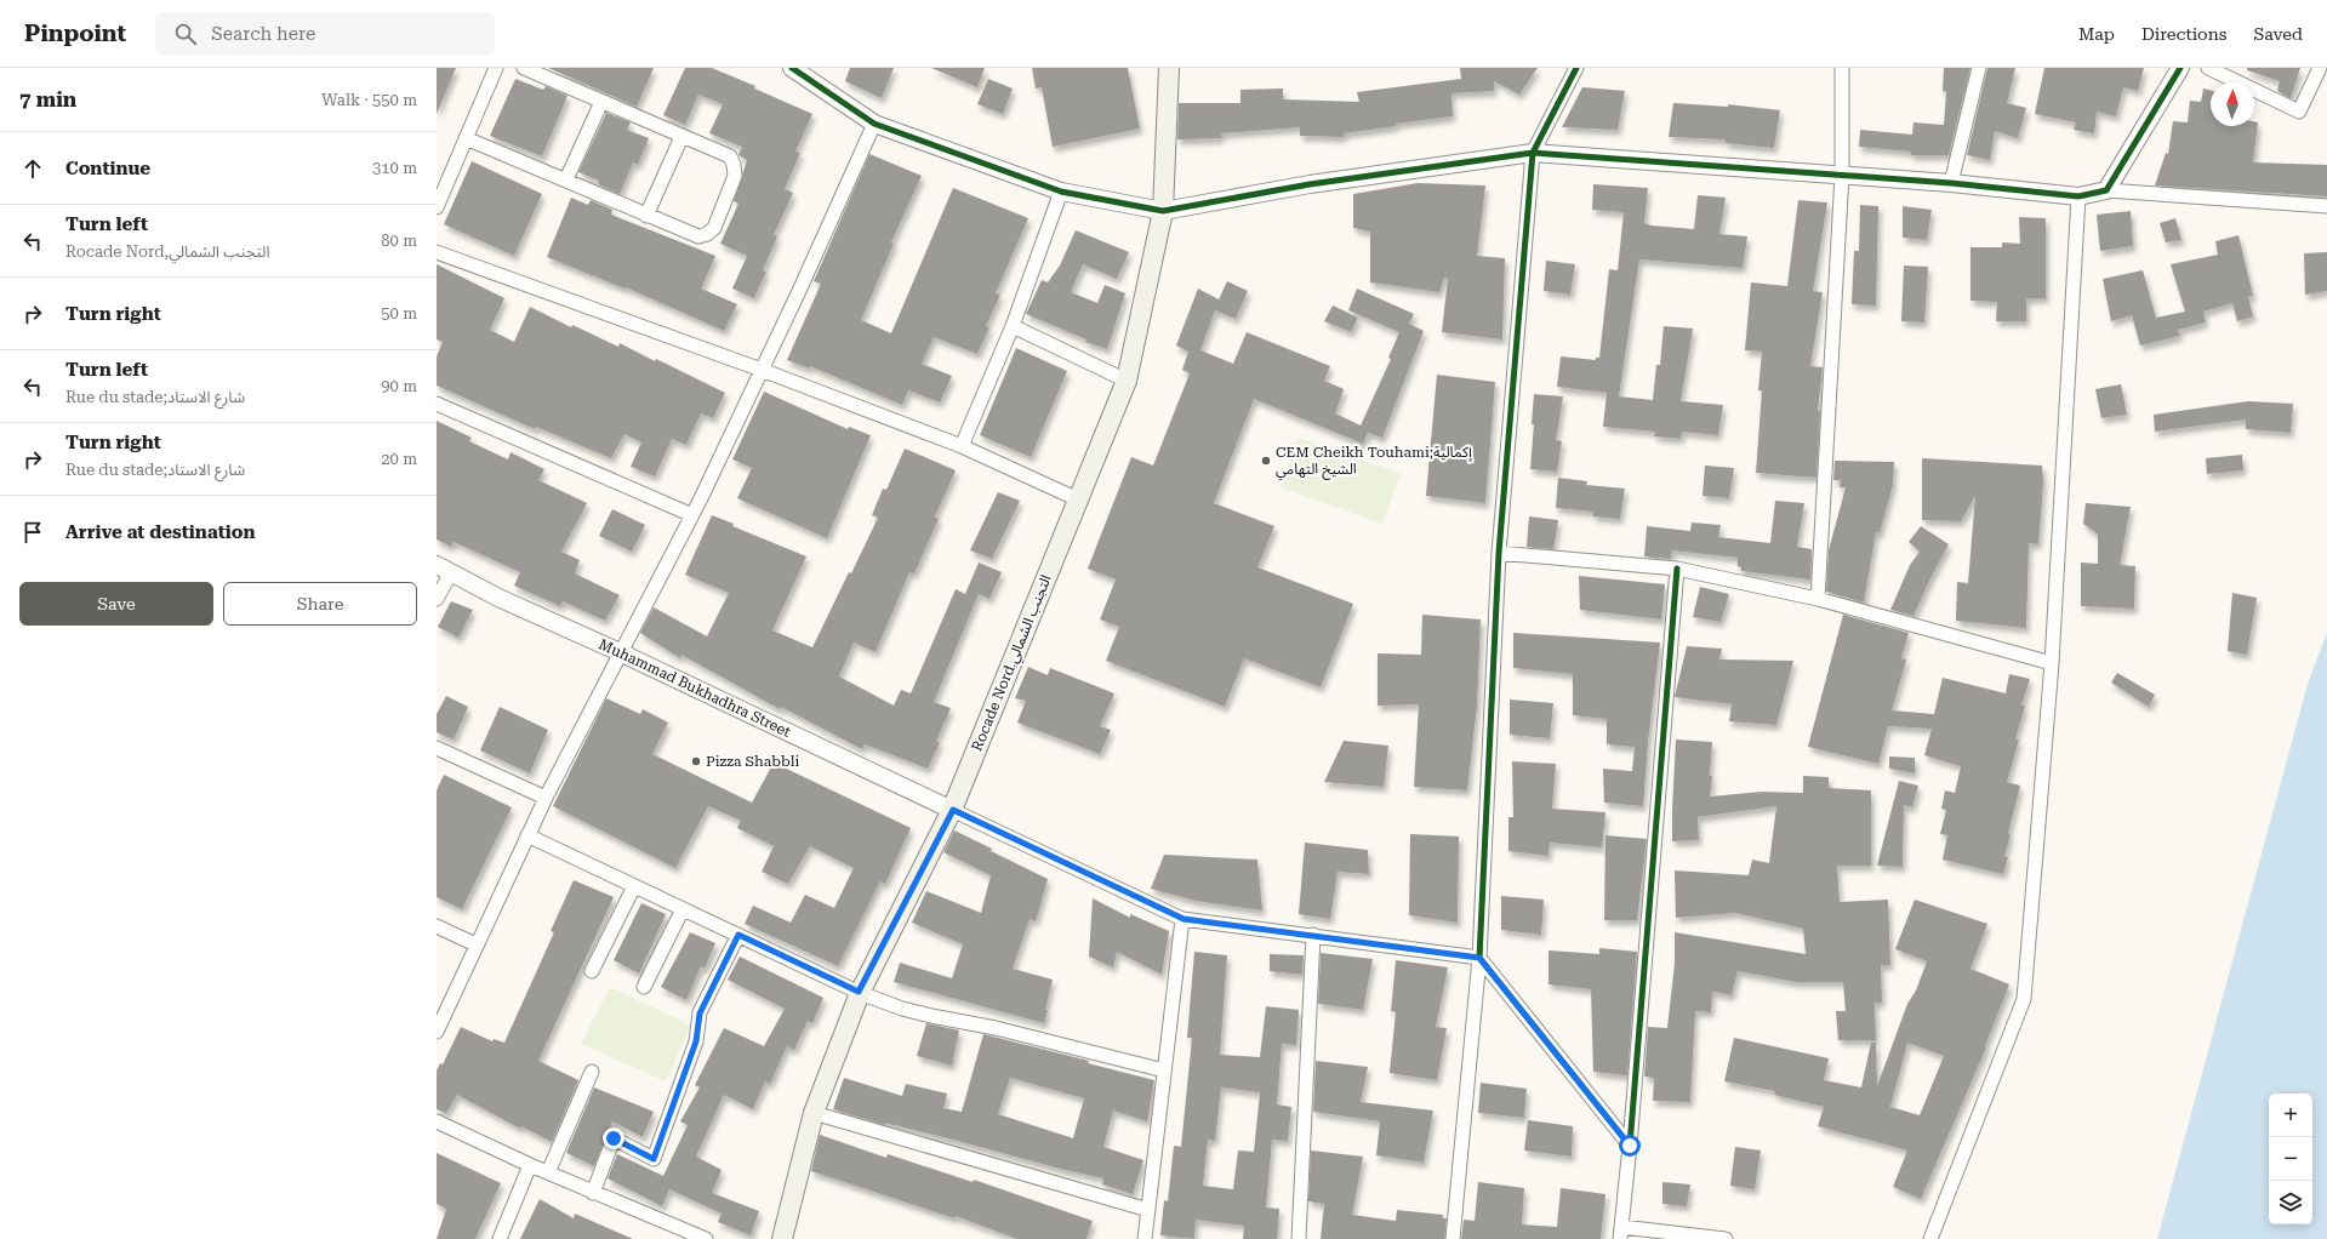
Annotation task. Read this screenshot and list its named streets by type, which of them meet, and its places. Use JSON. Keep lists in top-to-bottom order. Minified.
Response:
{"streets":{"main road":["Rocade Nord,التجنب الشمالي"],"street":["Muhammad Bukhadhra Street"]},"crossings":[["Rocade Nord,التجنب الشمالي","Muhammad Bukhadhra Street"]],"places":["CEM Cheikh Touhami;إكمالية الشيخ التهامي","Pizza Shabbli"],"north":"top","page":{"header":"Pinpoint","search":"Search here","nav":["Map","Directions","Saved"],"heading":["7 min","Walk · 550 m"],"list":[["Continue","310 m"],["Turn left","Rocade Nord,التجنب الشمالي","80 m"],["Turn right","50 m"],["Turn left","Rue du stade;شارع الاستاد","90 m"],["Turn right","Rue du stade;شارع الاستاد","20 m"],"Arrive at destination"],"buttons":["Save","Share"],"map_buttons":["+","−"]}}
